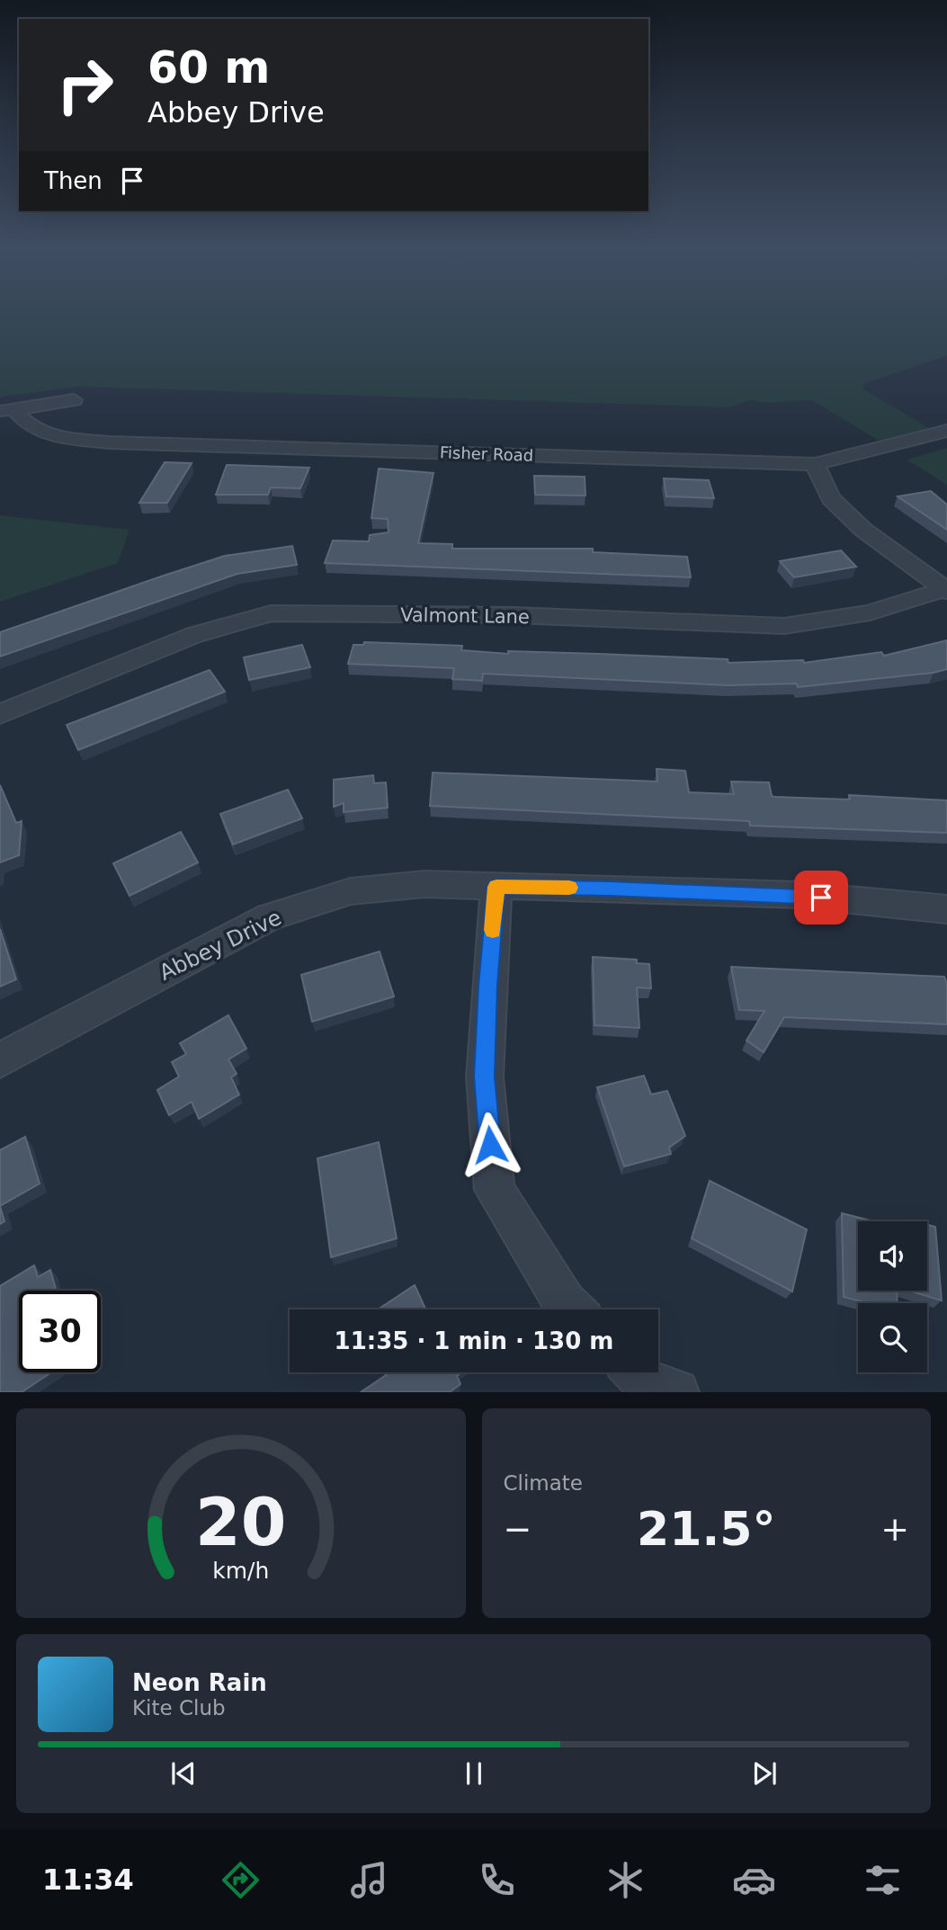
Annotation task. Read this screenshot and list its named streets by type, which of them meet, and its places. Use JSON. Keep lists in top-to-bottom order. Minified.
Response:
{"streets":{"street":["Fisher Road","Valmont Lane","Abbey Drive"]},"page":{"turn":["60 m","Abbey Drive"],"then":"Then","limit":"30","trip":"11:35 · 1 min · 130 m","tile":"Climate","heat":["−","21.5°","+"],"song":["Neon Rain","Kite Club"],"tabs":"11:34","gauge":["20","km/h"]}}
